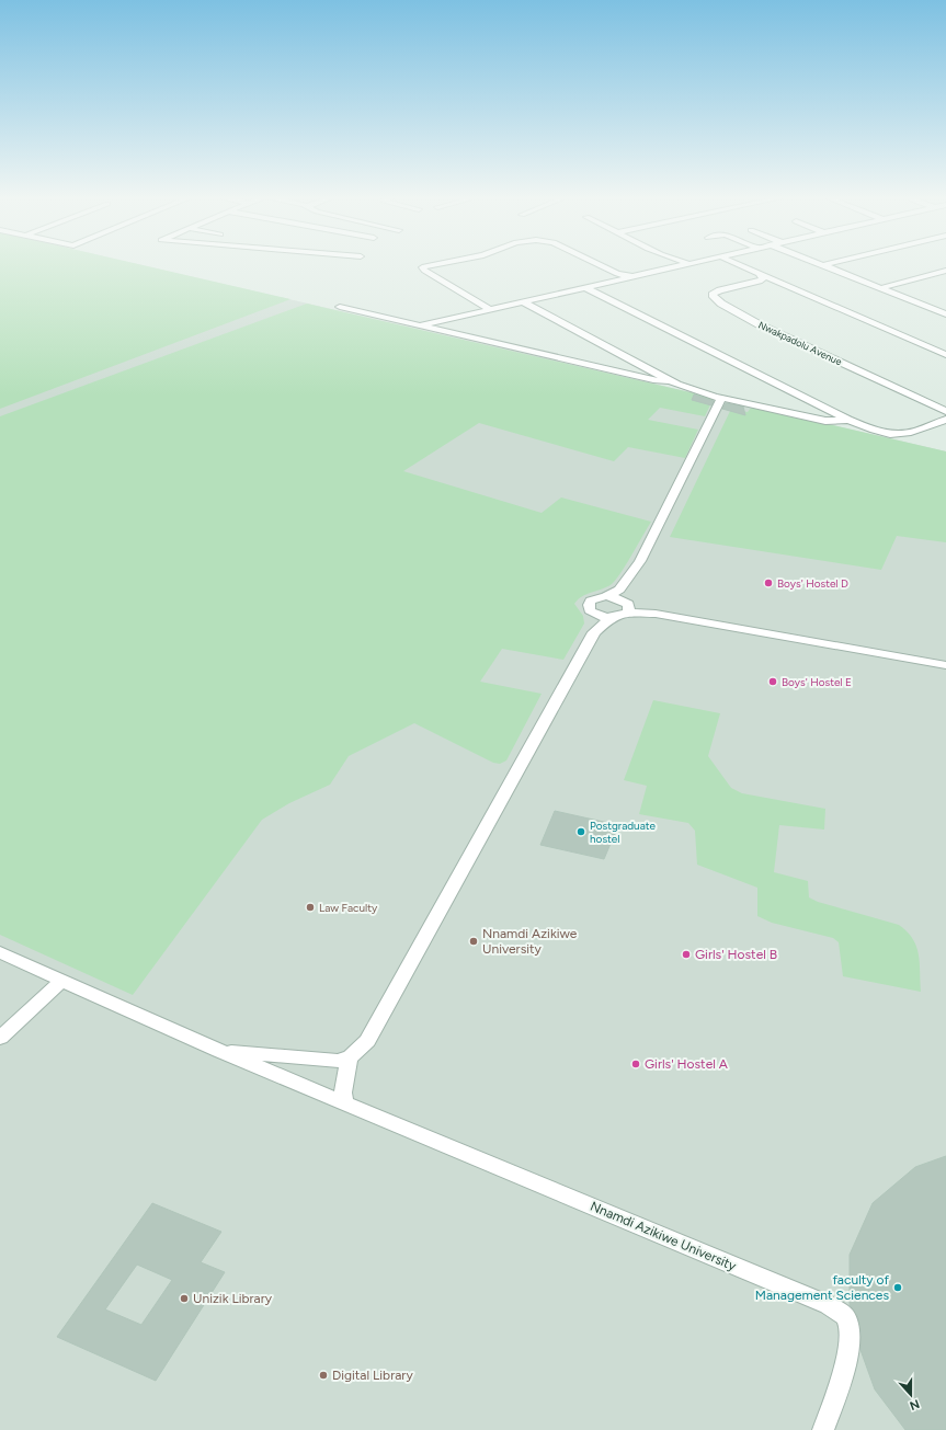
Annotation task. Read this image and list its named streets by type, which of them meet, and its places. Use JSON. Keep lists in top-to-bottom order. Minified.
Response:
{"streets":{"street":["Nwakpadolu Avenue","Nnamdi Azikiwe University"]},"places":["Boys' Hostel D","Boys' Hostel E","Postgraduate hostel","Law Faculty","Nnamdi Azikiwe University","Girls' Hostel B","Girls' Hostel A","faculty of Management Sciences","Unizik Library","Digital Library"],"north":"bottom"}
